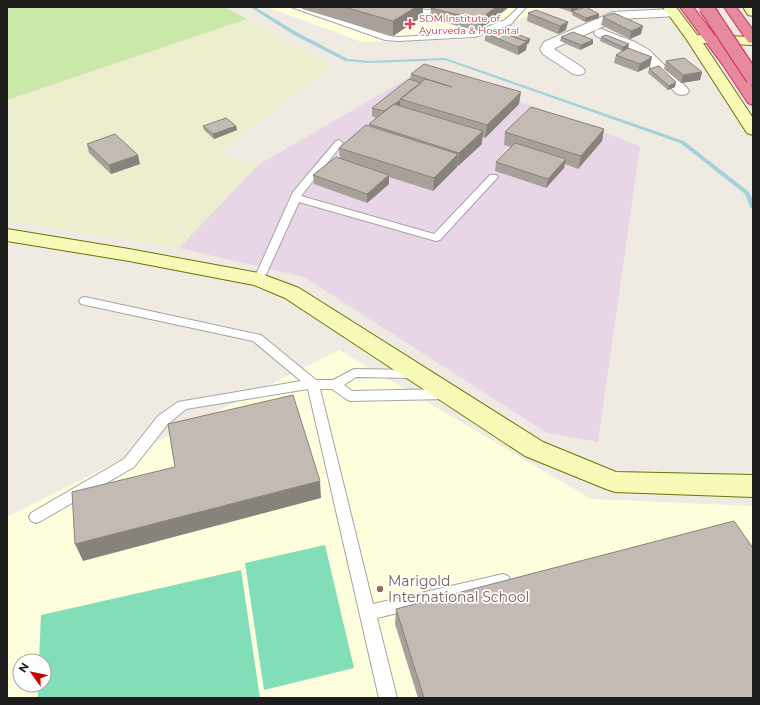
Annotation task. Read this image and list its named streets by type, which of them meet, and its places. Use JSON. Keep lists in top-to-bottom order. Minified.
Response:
{"places":{"health":["SDM Institute of Ayurveda & Hospital"],"other":["Marigold International School"]},"north":"top left"}
